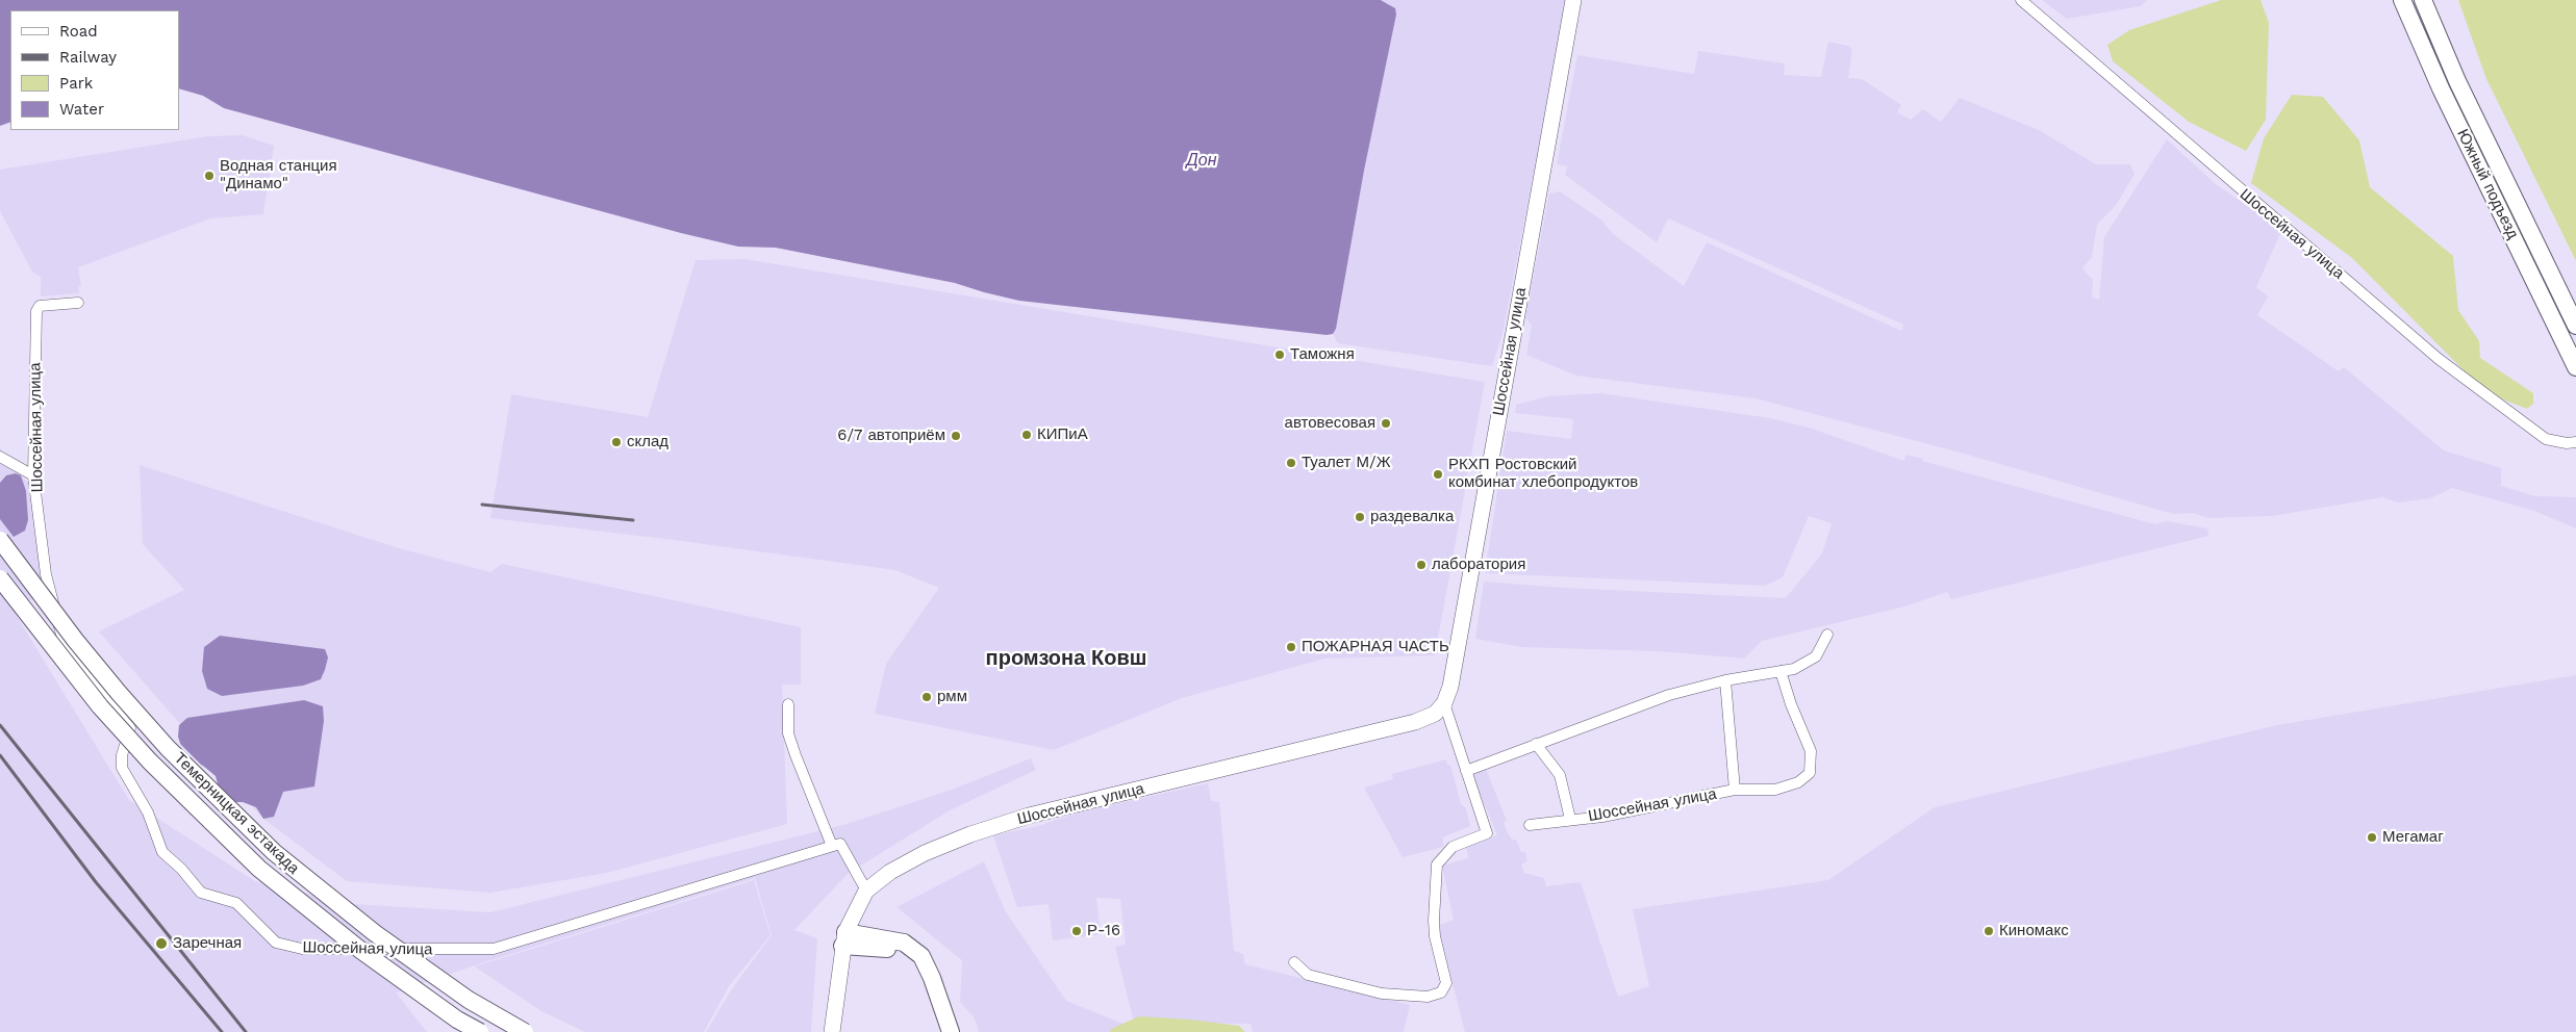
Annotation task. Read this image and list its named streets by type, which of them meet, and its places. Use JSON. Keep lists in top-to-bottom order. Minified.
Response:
{"streets":{"main road":["Южный подъезд","Шоссейная улица","Темерницкая эстакада"]},"districts":["промзона Ковш"],"water":["Дон"],"places":["Водная станция \"Динамо\"","Таможня","автовесовая","КИПиА","6/7 автоприём","склад","Туалет М/Ж","РКХП Ростовский комбинат хлебопродуктов","раздевалка","лаборатория","ПОЖАРНАЯ ЧАСТЬ","рмм","Мегамаг","Р-16","Киномакс","Заречная"],"legend":["Road","Railway","Park","Water"]}
